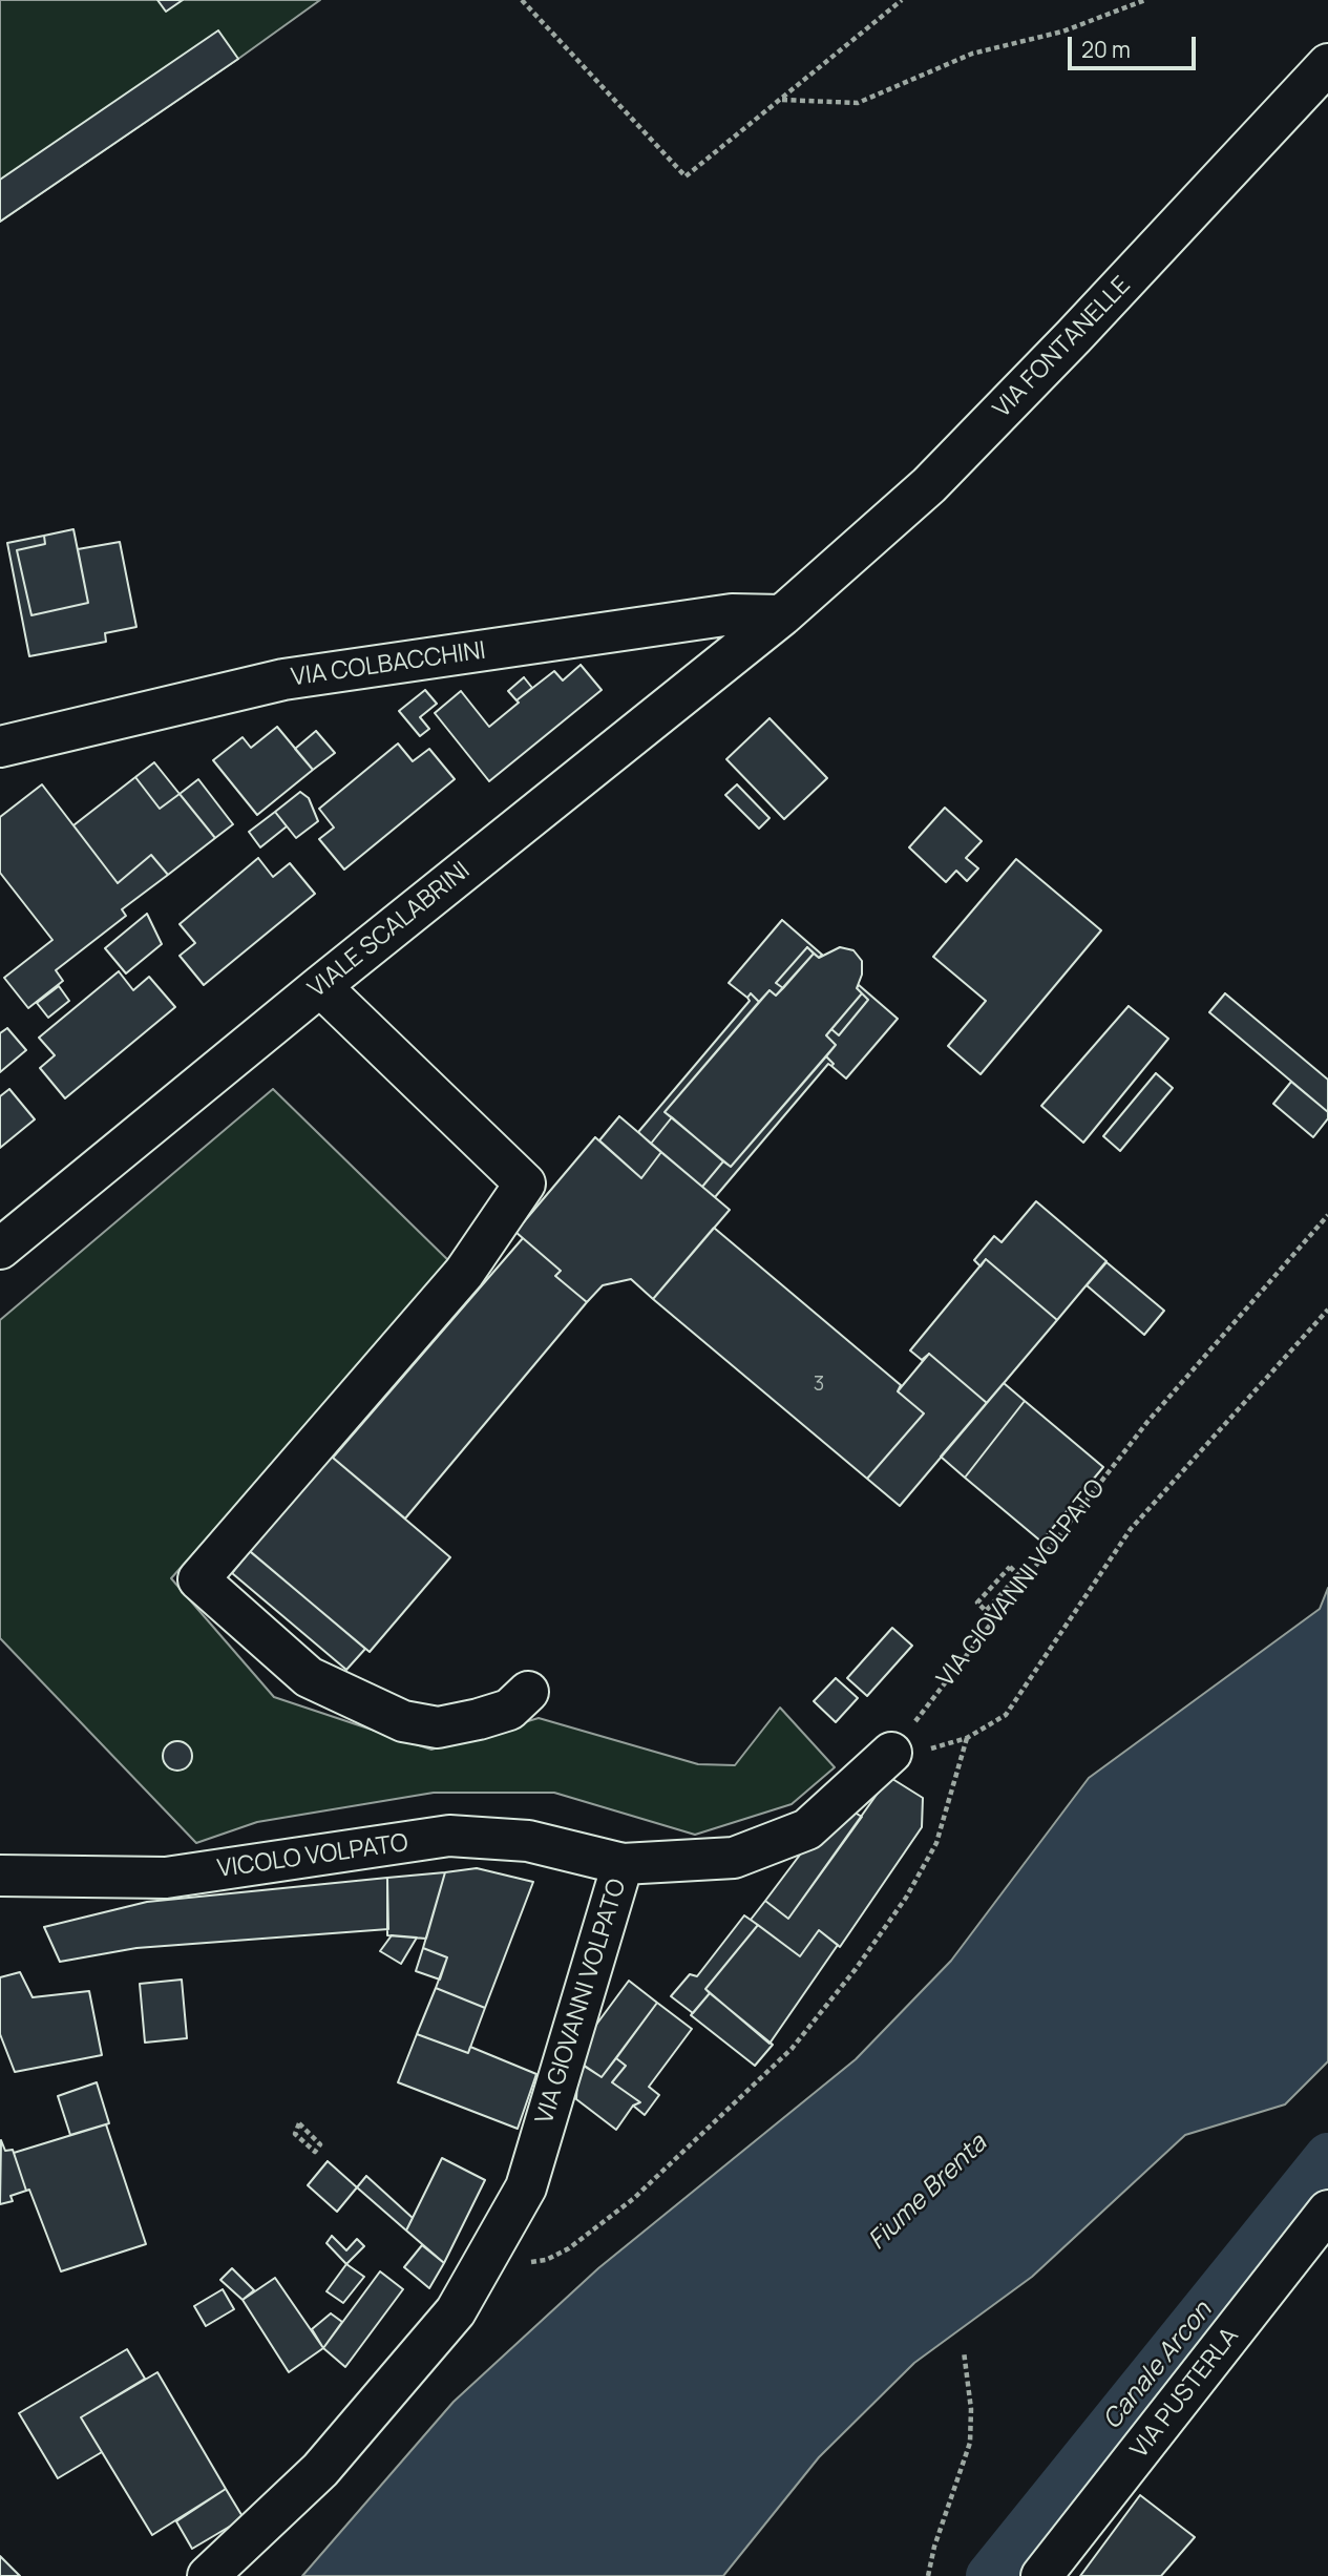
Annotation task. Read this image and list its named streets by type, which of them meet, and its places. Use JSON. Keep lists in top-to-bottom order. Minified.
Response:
{"streets":{"street":["VIA FONTANELLE","VIA COLBACCHINI","VIALE SCALABRINI","VIA GIOVANNI VOLPATO","VICOLO VOLPATO","VIA PUSTERLA"]},"crossings":[["VIA FONTANELLE","VIA COLBACCHINI"],["VIA FONTANELLE","VIALE SCALABRINI"],["VIA COLBACCHINI","VIALE SCALABRINI"],["VIA GIOVANNI VOLPATO","VICOLO VOLPATO"]],"water":["Fiume Brenta","Canale Arcon"],"house_numbers":["3"],"scale_bar":"20 m"}
